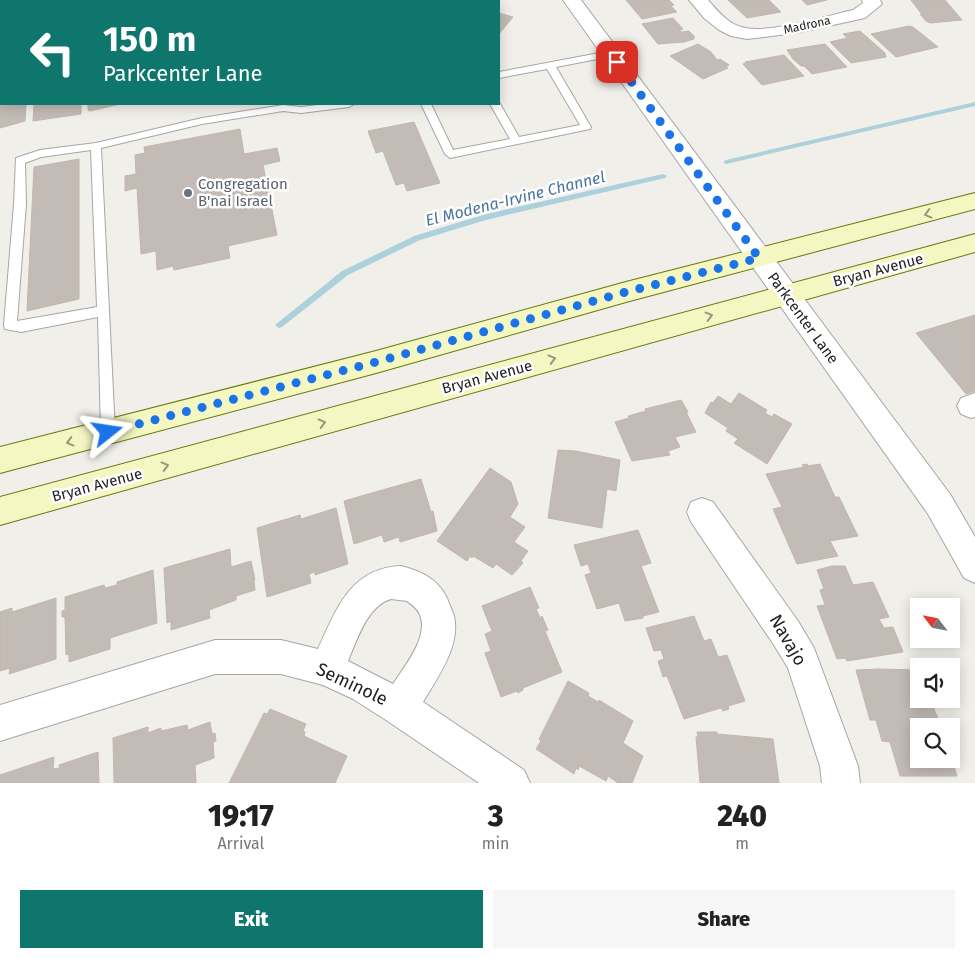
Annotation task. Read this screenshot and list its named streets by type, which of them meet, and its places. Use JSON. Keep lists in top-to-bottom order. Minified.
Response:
{"streets":{"main road":["Bryan Avenue"],"street":["Madrona","Parkcenter Lane","Navajo","Seminole"]},"crossings":[["Bryan Avenue","Parkcenter Lane"]],"water":["El Modena-Irvine Channel"],"places":["Congregation B'nai Israel"],"north":"top left","page":{"turn":["150 m","Parkcenter Lane"],"eta":["19:17","Arrival","3","min","240","m"],"buttons":["Exit","Share"]}}
